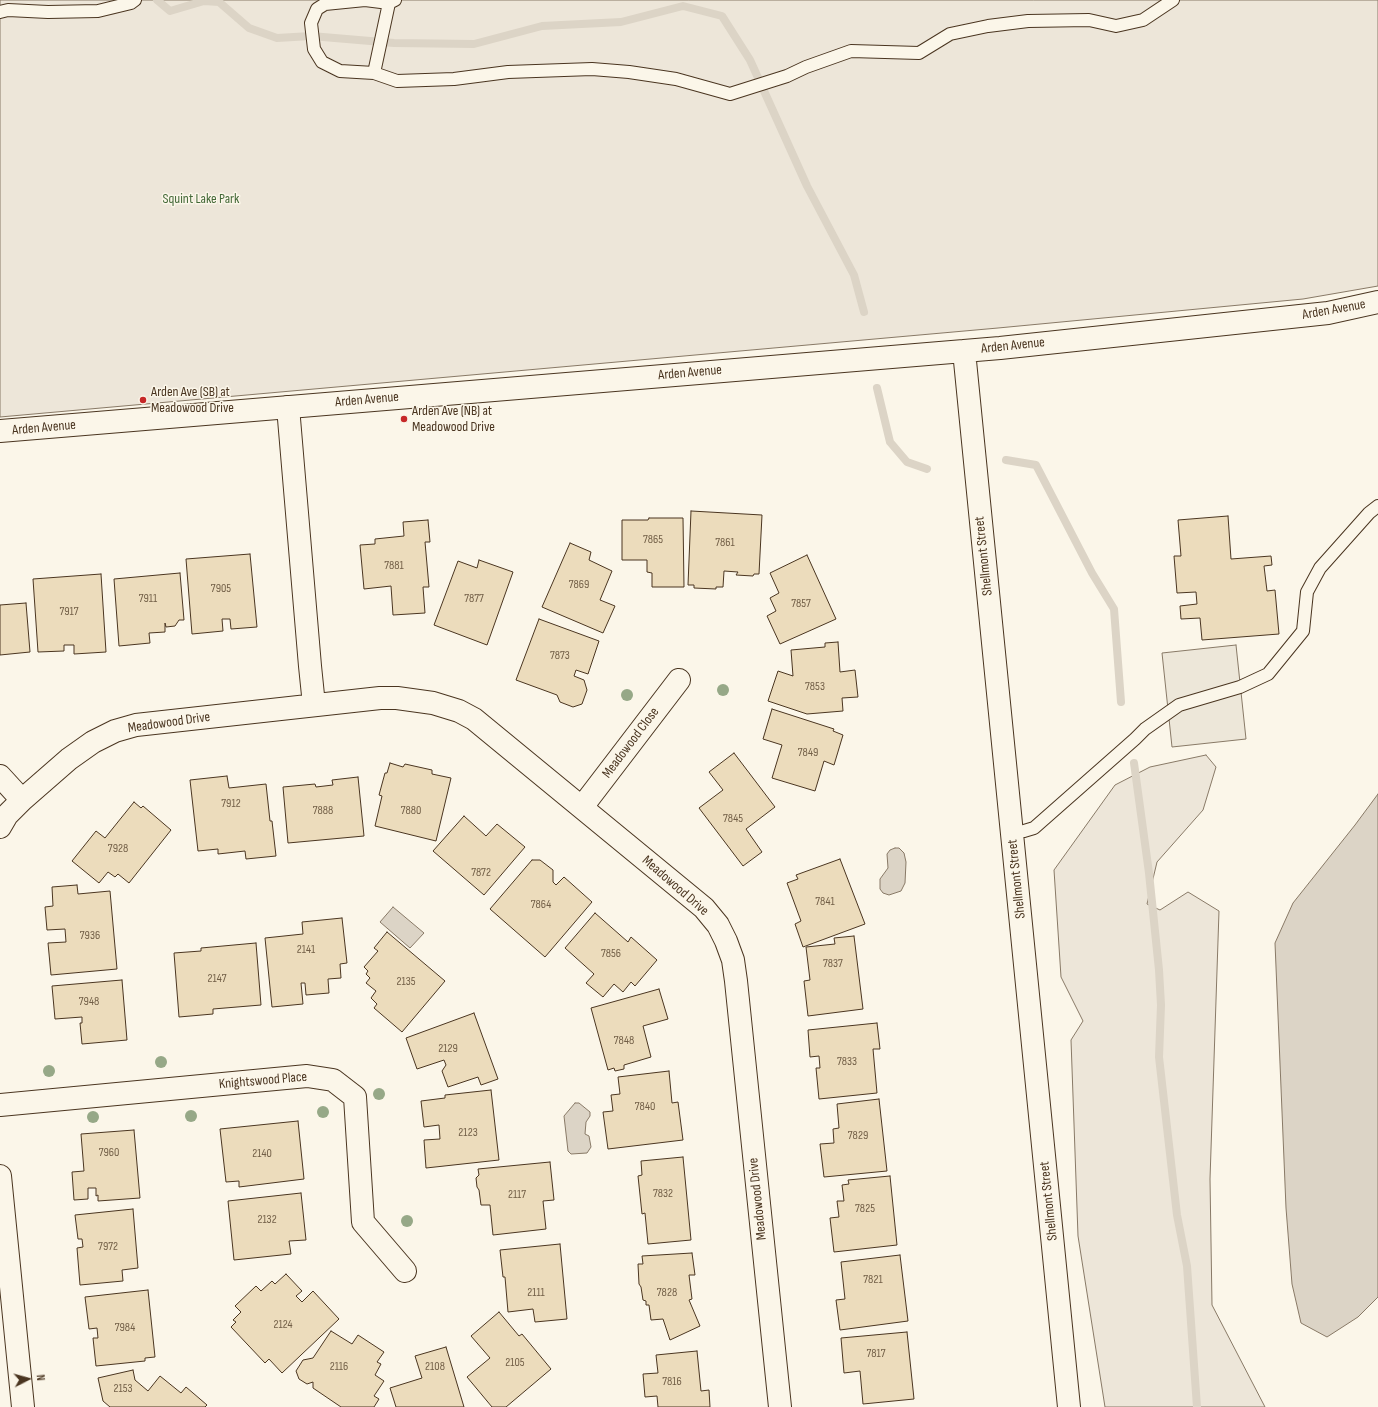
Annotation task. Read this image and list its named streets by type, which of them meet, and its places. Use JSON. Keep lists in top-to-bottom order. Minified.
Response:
{"streets":{"street":["Arden Avenue","Shellmont Street","Meadowood Drive","Meadowood Close","Knightswood Place"]},"crossings":[["Arden Avenue","Shellmont Street"],["Meadowood Drive","Meadowood Close"]],"parks":["Squint Lake Park"],"places":["Arden Ave (SB) at Meadowood Drive","Arden Ave (NB) at Meadowood Drive"],"house_numbers":["7865","7861","7881","7869","7905","7911","7877","7857","7917","7873","7853","7849","7912","7888","7880","7845","7928","7872","7841","7864","7936","2141","7856","7837","2147","2135","7948","7848","2129","7833","7840","2123","7829","7960","2140","7832","2117","7825","2132","7972","7821","2111","7828","2124","7984","7817","2105","2116","2108","7816","2153"],"north":"right"}
